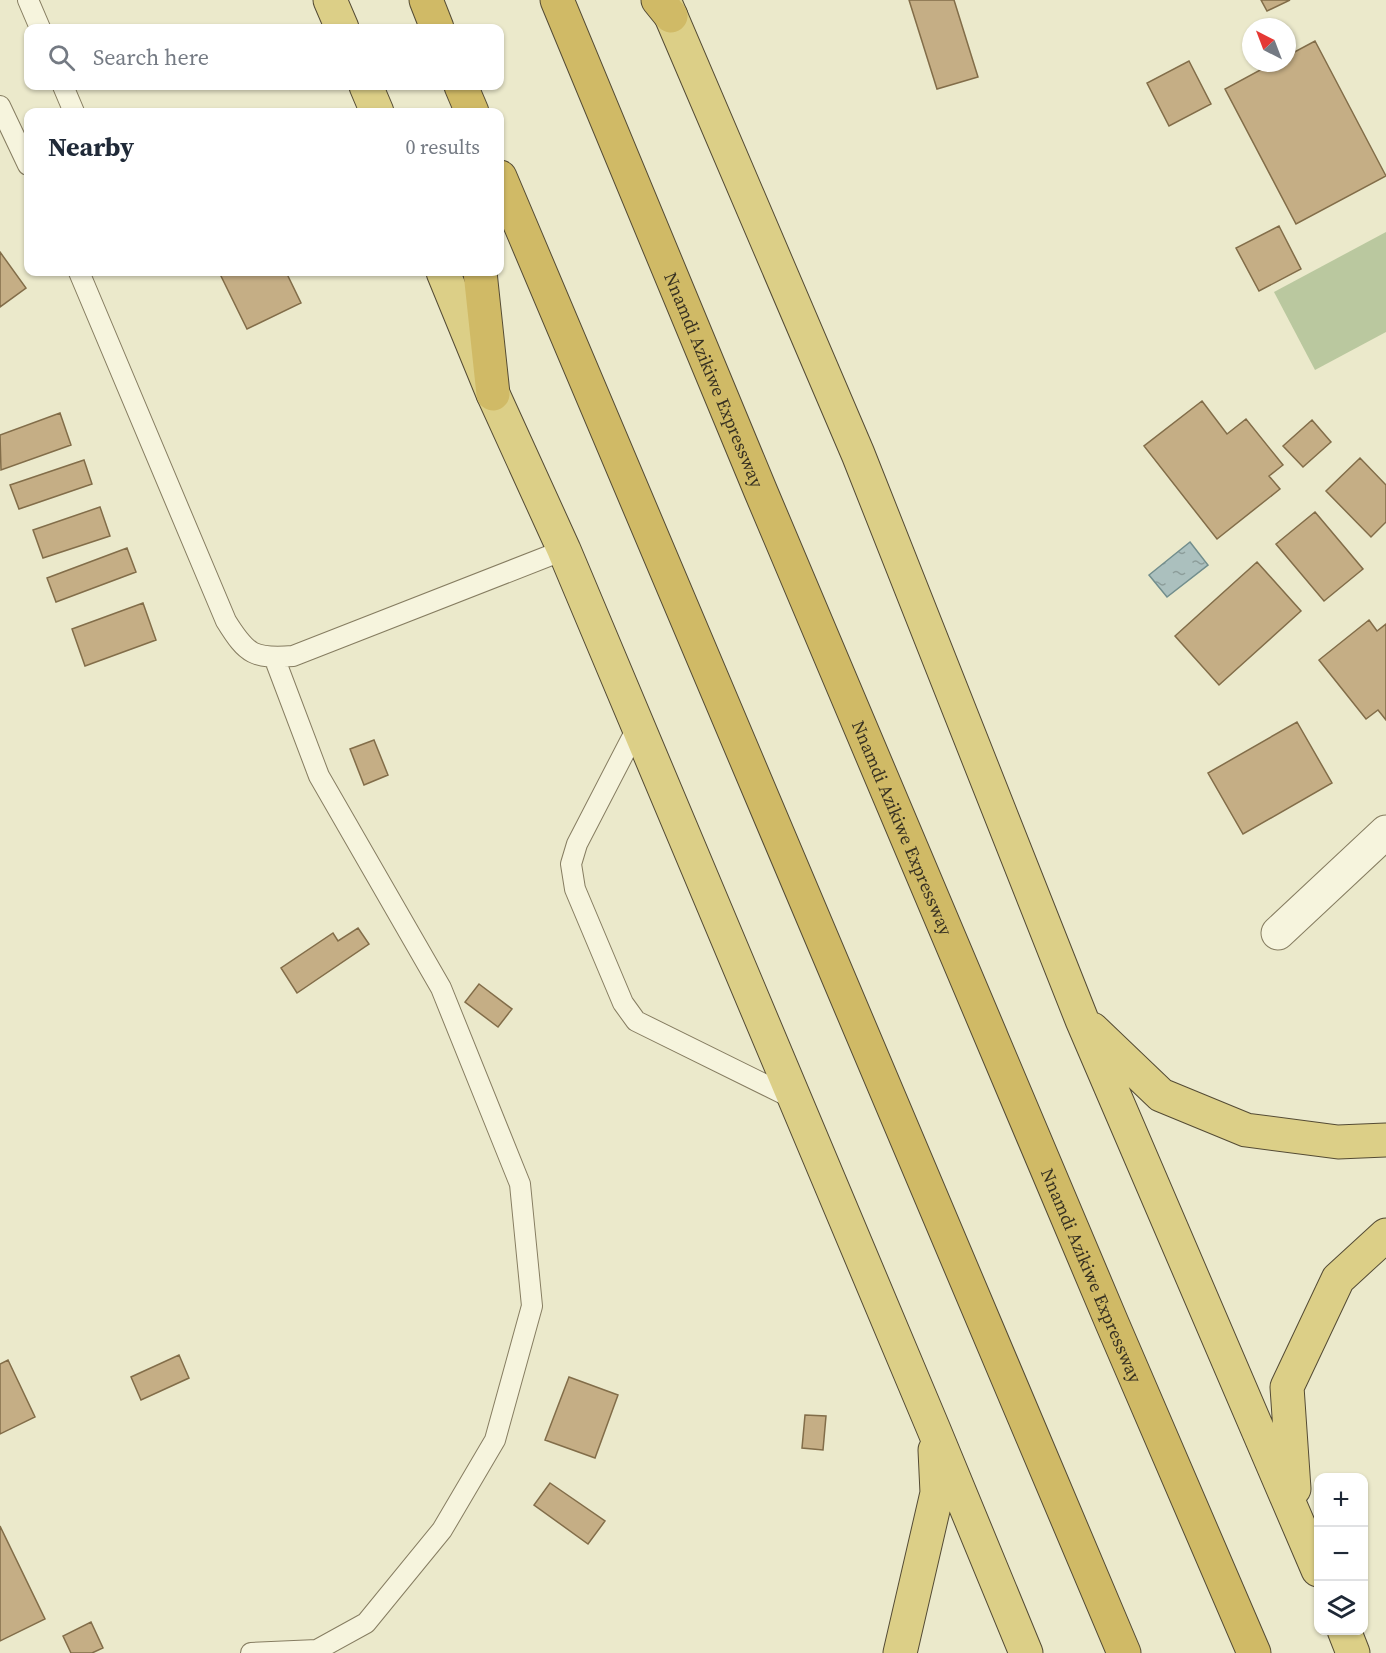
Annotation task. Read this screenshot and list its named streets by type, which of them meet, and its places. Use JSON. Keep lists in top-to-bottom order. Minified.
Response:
{"streets":{"highway":["Nnamdi Azikiwe Expressway"]},"north":"top left","page":{"search":"Search here","heading":["Nearby","0 results"],"map_buttons":["+","−"]}}
